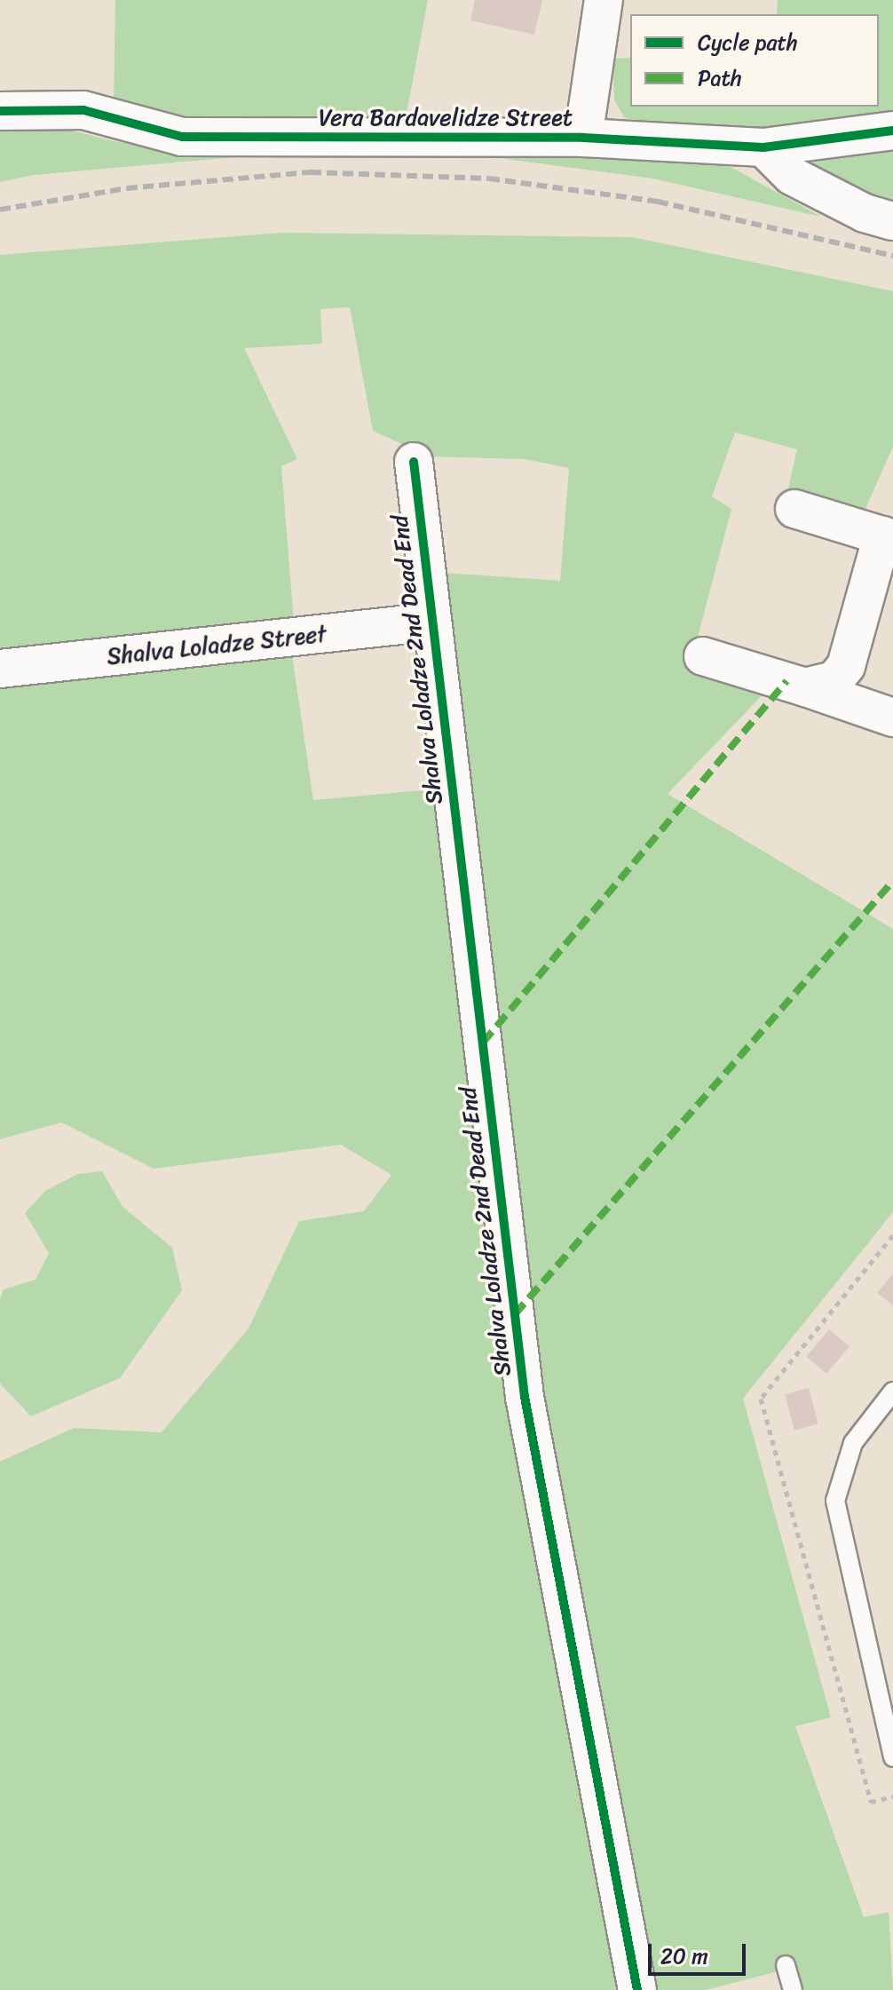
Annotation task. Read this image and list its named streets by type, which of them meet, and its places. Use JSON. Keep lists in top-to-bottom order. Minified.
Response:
{"streets":{"street":["Vera Bardavelidze Street","Shalva Loladze Street","Shalva Loladze 2nd Dead End"]},"crossings":[["Shalva Loladze Street","Shalva Loladze 2nd Dead End"]],"legend":["Cycle path","Path"],"scale_bar":"20 m"}
